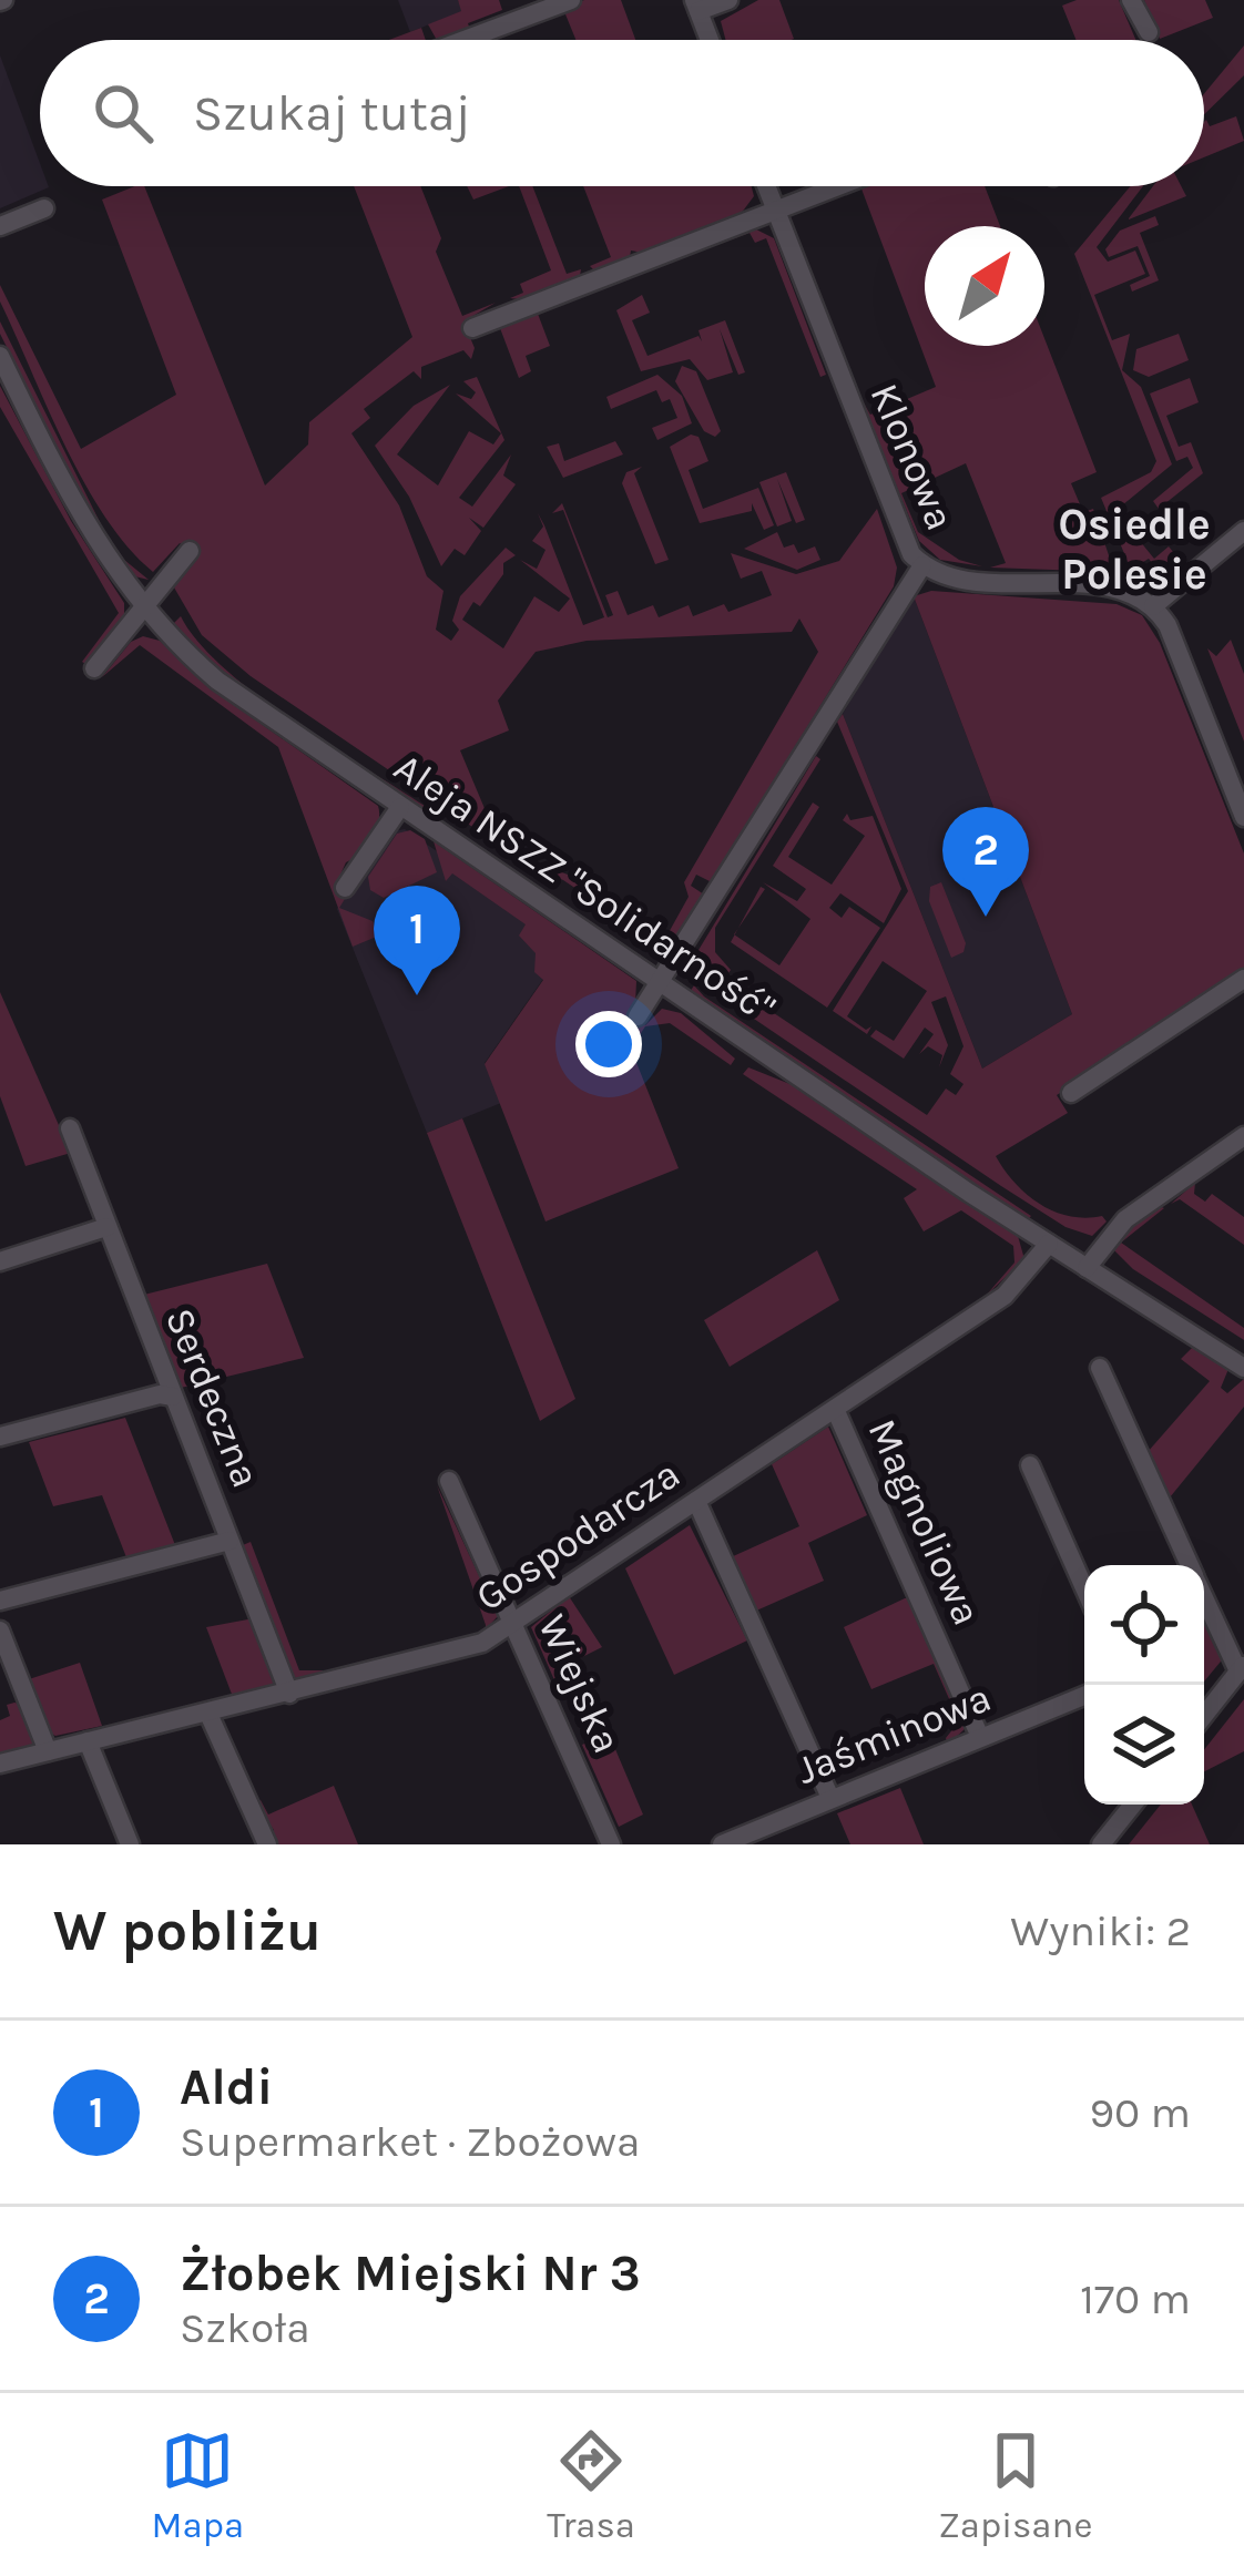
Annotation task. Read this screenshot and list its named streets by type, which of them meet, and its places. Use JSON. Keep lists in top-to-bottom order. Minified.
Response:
{"streets":{"street":["Klonowa","Aleja NSZZ \"Solidarność\"","Serdeczna","Magnoliowa","Gospodarcza","Wiejska","Jaśminowa"]},"crossings":[["Aleja NSZZ \"Solidarność\"","Gospodarcza"],["Serdeczna","Gospodarcza"],["Magnoliowa","Gospodarcza"],["Magnoliowa","Jaśminowa"],["Gospodarcza","Wiejska"]],"districts":["Osiedle Polesie"],"north":"top right","page":{"search":"Szukaj tutaj","pins":["2","1"],"heading":["W pobliżu","Wyniki: 2"],"list":[{"mark":"1","name":"Aldi","note":"Supermarket · Zbożowa","value":"90 m"},{"mark":"2","name":"Żłobek Miejski Nr 3","note":"Szkoła","value":"170 m"}],"nav":["Mapa","Trasa","Zapisane"]}}
